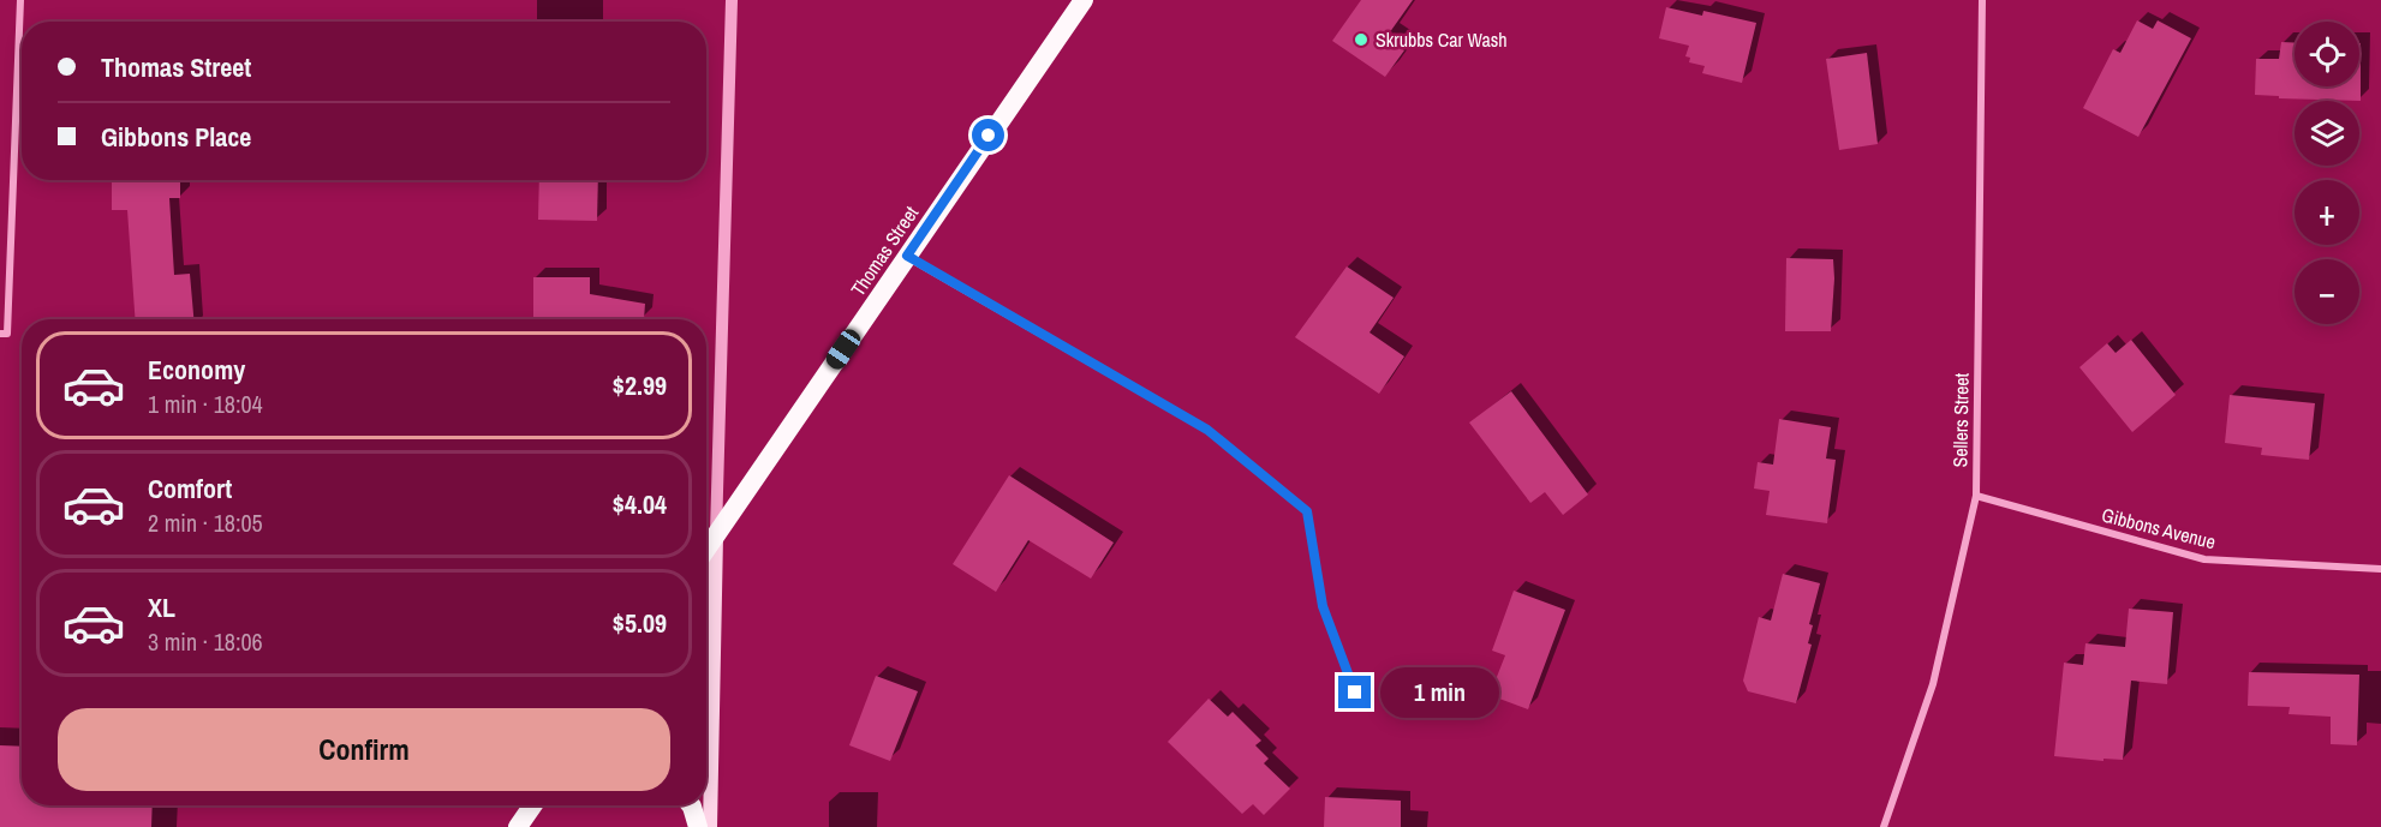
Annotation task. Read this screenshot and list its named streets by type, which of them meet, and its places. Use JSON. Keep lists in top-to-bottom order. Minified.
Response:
{"streets":{"highway":["Thomas Street"],"street":["Sellers Street","Gibbons Avenue"]},"crossings":[["Sellers Street","Gibbons Avenue"]],"places":["Skrubbs Car Wash"],"page":{"map_buttons":["+","−"],"banner":["Thomas Street","Gibbons Place"],"list":[{"name":"Economy","note":"1 min · 18:04","value":"$2.99"},{"name":"Comfort","note":"2 min · 18:05","value":"$4.04"},{"name":"XL","note":"3 min · 18:06","value":"$5.09"}],"bubble":"1 min","buttons":"Confirm"}}
